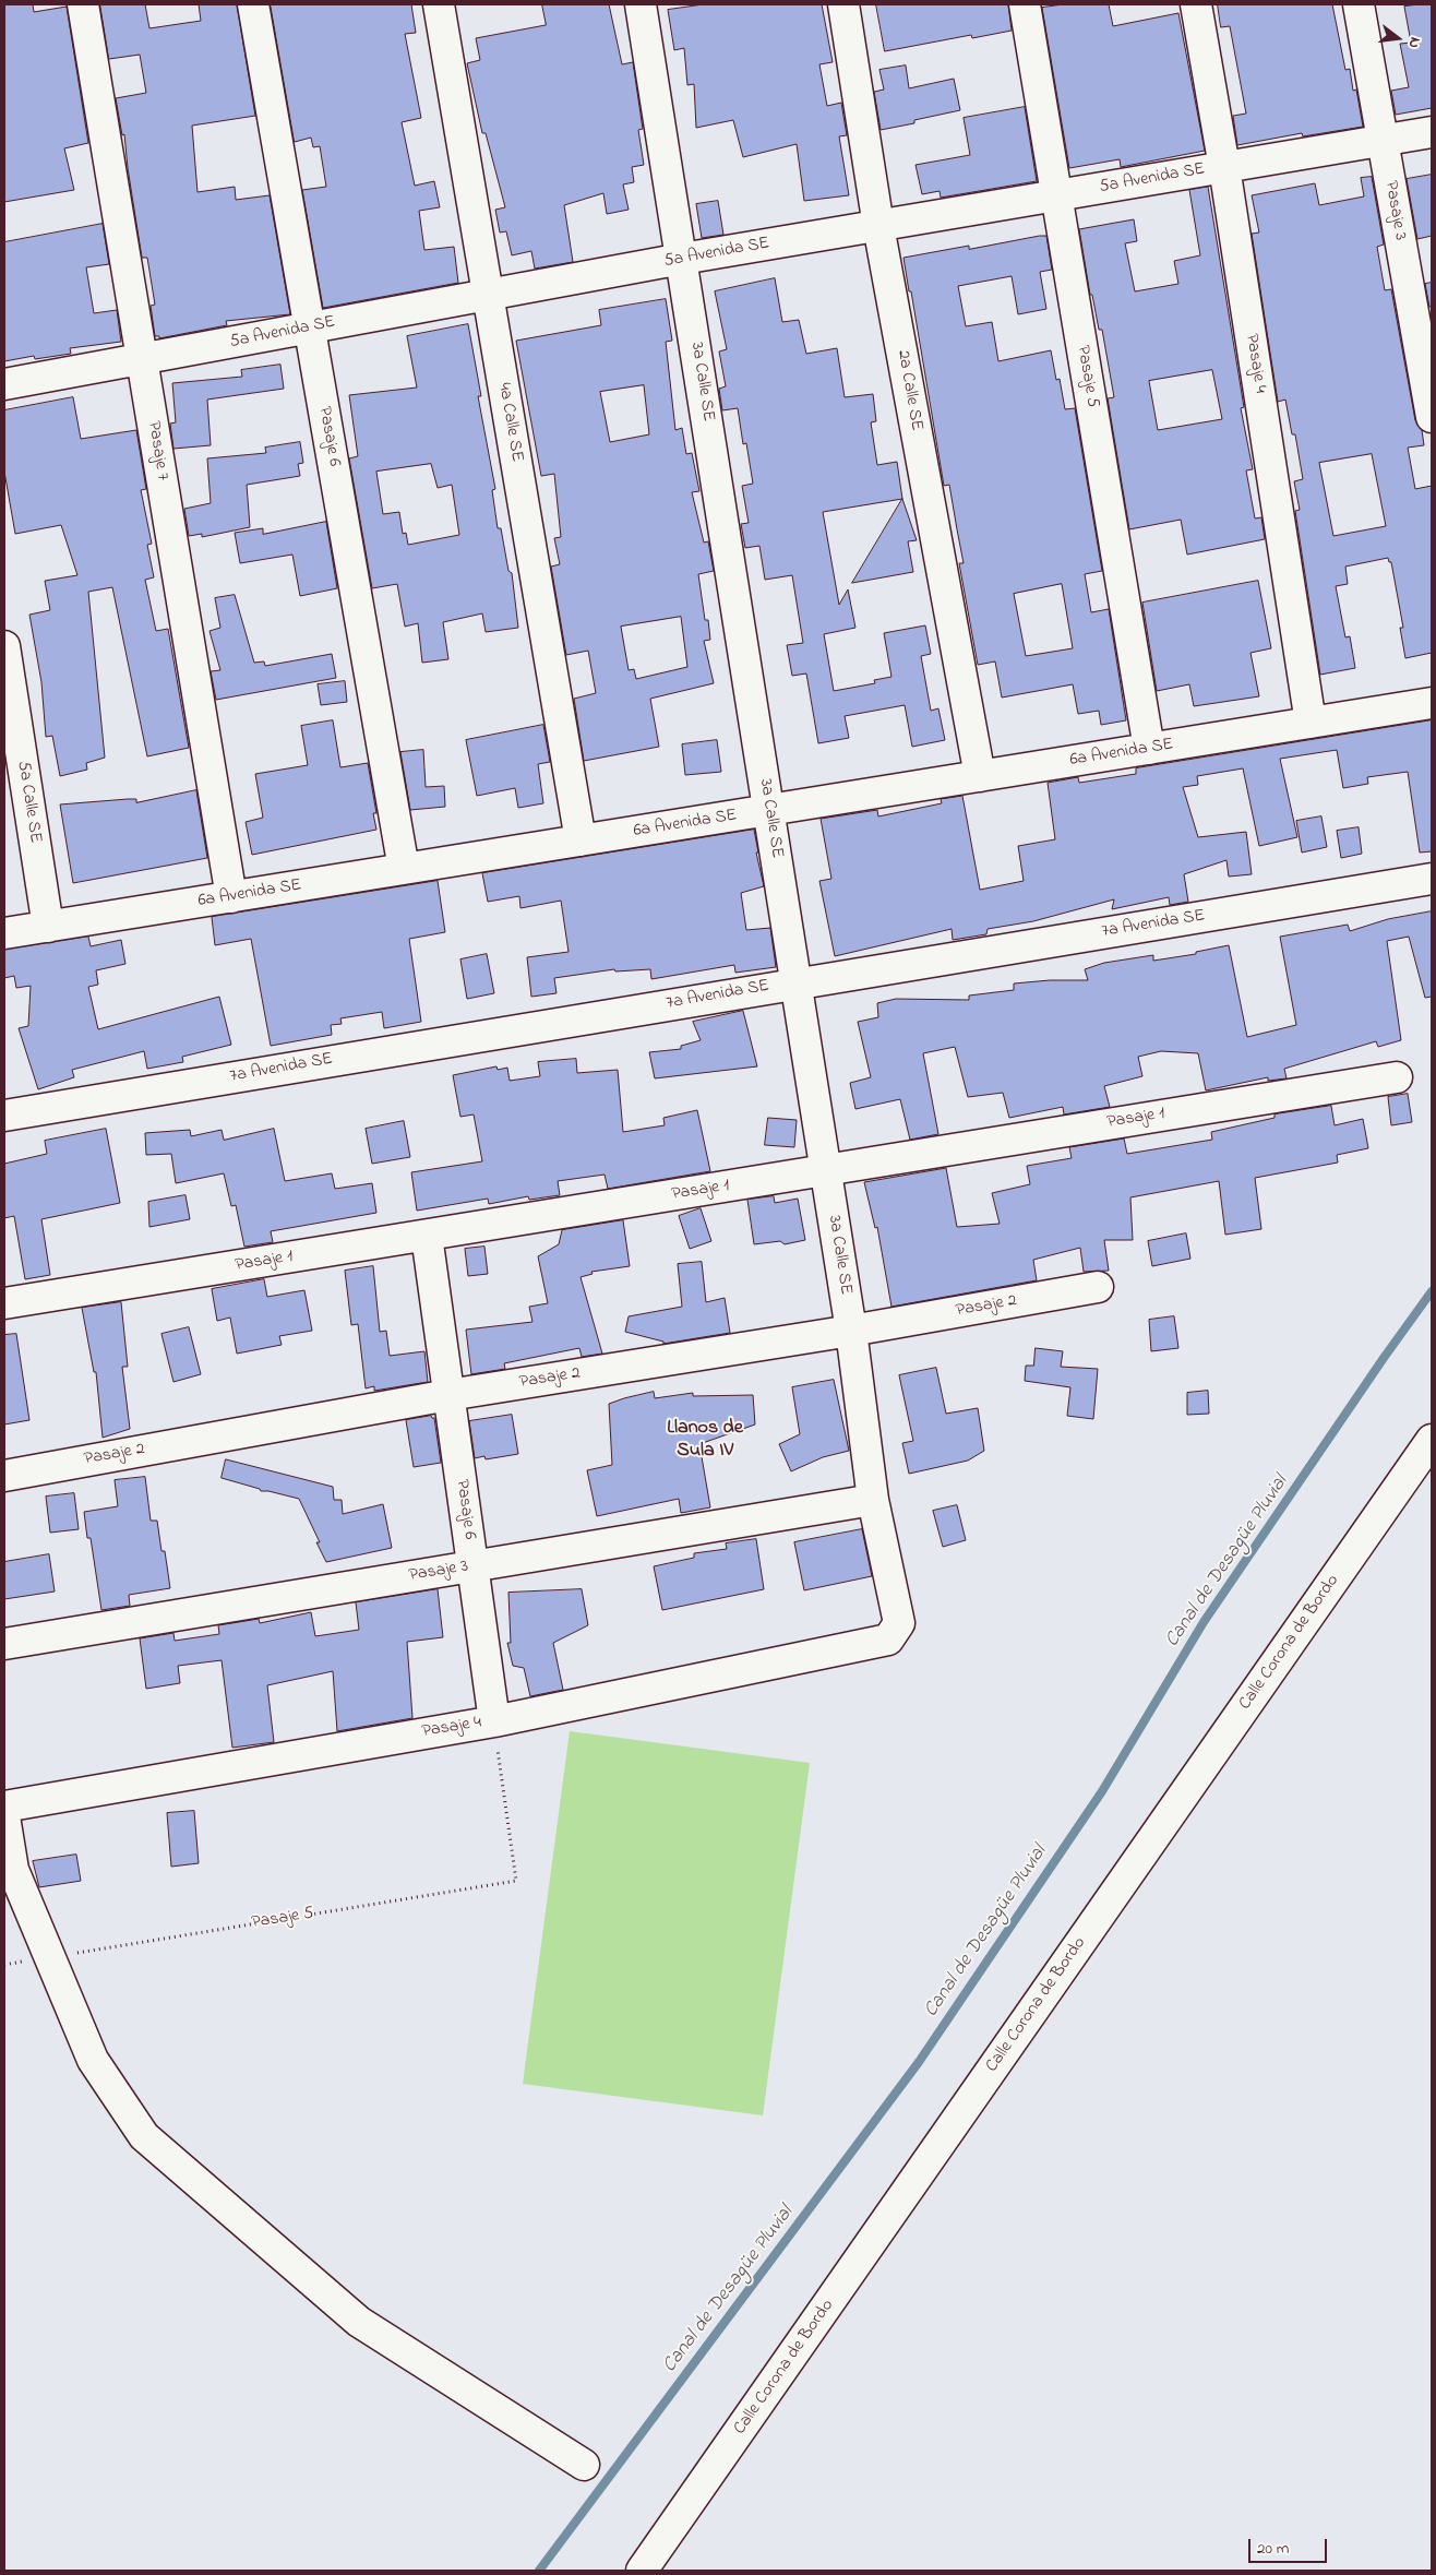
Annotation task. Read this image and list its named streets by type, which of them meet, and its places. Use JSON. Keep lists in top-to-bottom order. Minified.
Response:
{"streets":{"street":["5a Avenida SE","Pasaje 3","Pasaje 4","Pasaje 5","3a Calle SE","2a Calle SE","4a Calle SE","Pasaje 6","Pasaje 7","6a Avenida SE","5a Calle SE","7a Avenida SE","Pasaje 1","Pasaje 2","Calle Corona de Bordo"]},"crossings":[["5a Avenida SE","Pasaje 3"],["5a Avenida SE","Pasaje 4"],["5a Avenida SE","Pasaje 5"],["5a Avenida SE","3a Calle SE"],["5a Avenida SE","2a Calle SE"],["5a Avenida SE","4a Calle SE"],["5a Avenida SE","Pasaje 6"],["5a Avenida SE","Pasaje 7"],["Pasaje 3","3a Calle SE"],["Pasaje 3","Pasaje 6"],["Pasaje 4","Pasaje 5"],["Pasaje 4","3a Calle SE"],["Pasaje 4","Pasaje 6"],["Pasaje 4","6a Avenida SE"],["Pasaje 5","Pasaje 6"],["Pasaje 5","6a Avenida SE"],["3a Calle SE","6a Avenida SE"],["3a Calle SE","7a Avenida SE"],["3a Calle SE","Pasaje 1"],["3a Calle SE","Pasaje 2"],["2a Calle SE","6a Avenida SE"],["4a Calle SE","6a Avenida SE"],["Pasaje 6","6a Avenida SE"],["Pasaje 6","Pasaje 1"],["Pasaje 6","Pasaje 2"],["Pasaje 7","6a Avenida SE"],["6a Avenida SE","5a Calle SE"]],"districts":["Llanos de Sula IV"],"water":["Canal de Desagüe Pluvial"],"scale_bar":"20 m","north":"right"}
